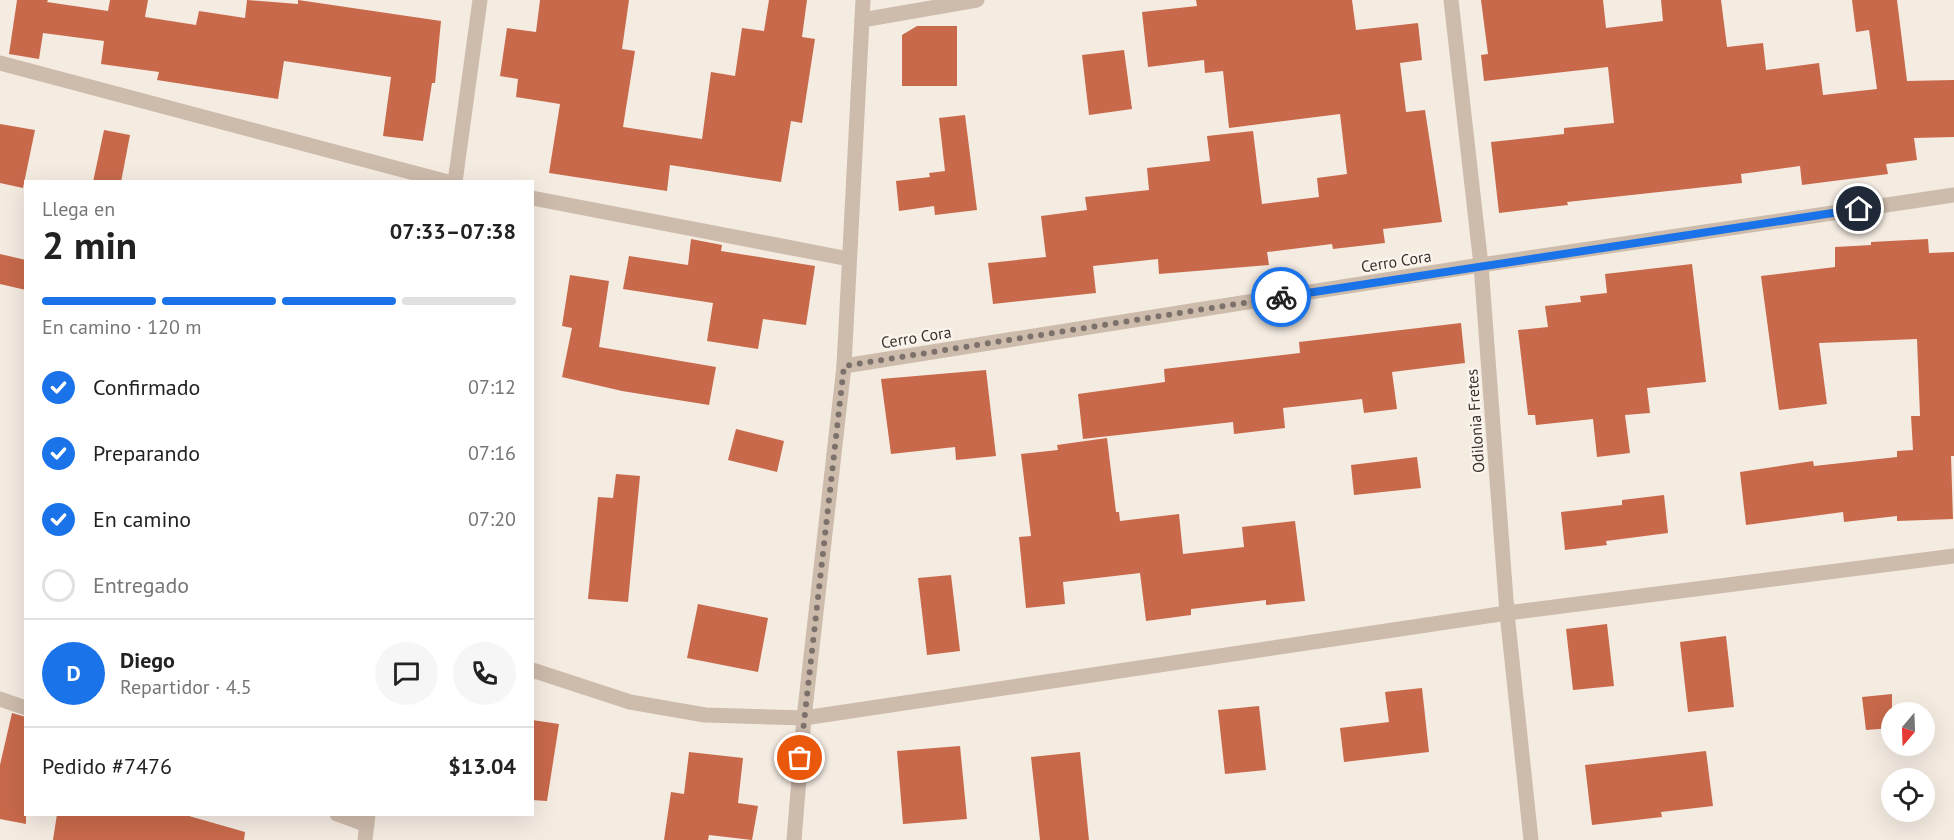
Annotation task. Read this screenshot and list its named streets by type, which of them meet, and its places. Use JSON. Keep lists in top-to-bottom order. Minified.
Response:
{"streets":{"street":["Cerro Cora","Odilonia Fretes"]},"crossings":[["Cerro Cora","Odilonia Fretes"]],"north":"bottom","page":{"heading":["2 min","Llega en","07:33–07:38"],"panel":["Diego","Repartidor · 4.5","Pedido #7476","$13.04"],"bar":"En camino · 120 m","list":[["Confirmado","07:12"],["Preparando","07:16"],["En camino","07:20"],"Entregado"],"round":"D"}}
